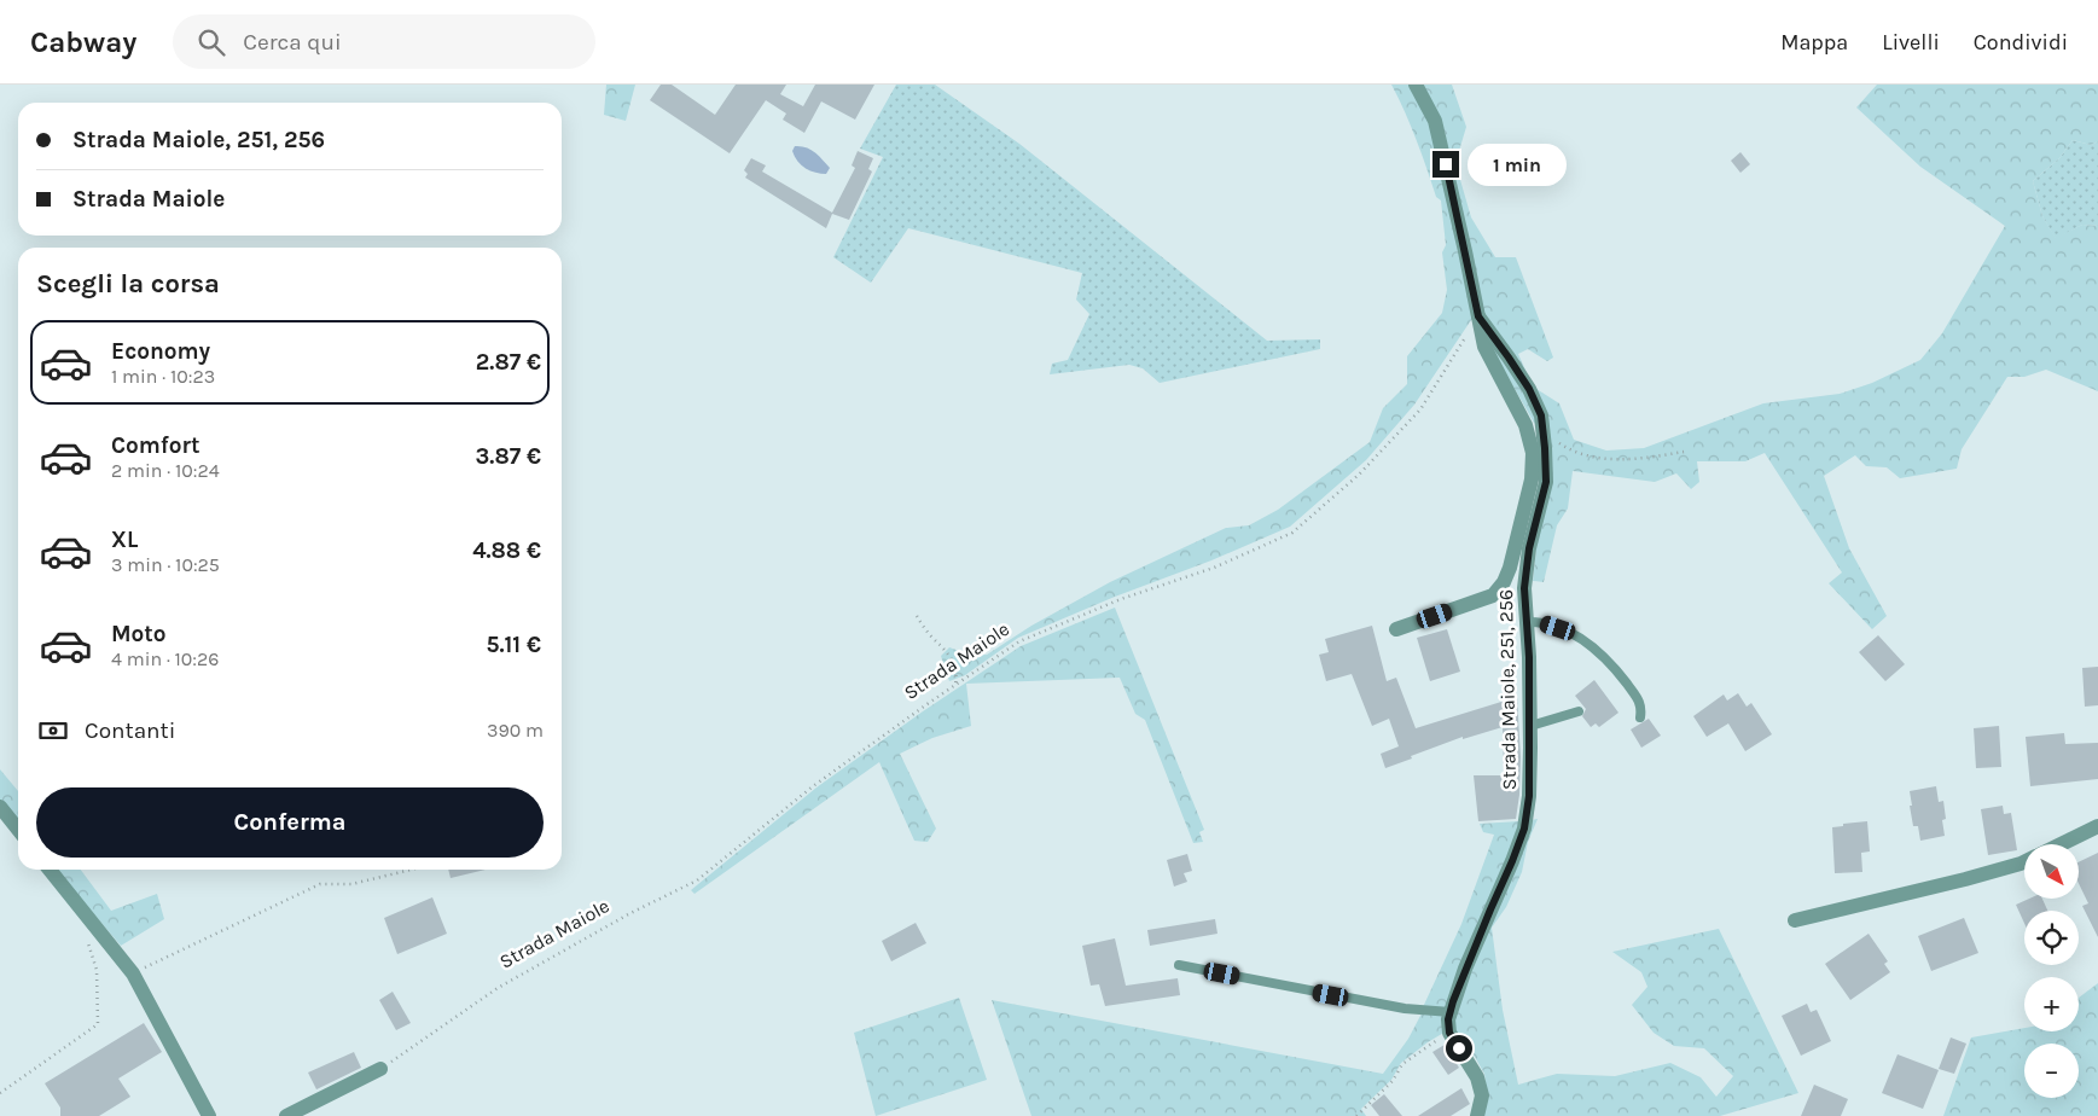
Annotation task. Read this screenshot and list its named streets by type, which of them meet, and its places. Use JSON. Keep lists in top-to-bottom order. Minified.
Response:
{"streets":{"street":["Strada Maiole, 251, 256"],"path":["Strada Maiole"]},"crossings":[["Strada Maiole","Strada Maiole, 251, 256"]],"north":"bottom right","page":{"header":"Cabway","search":"Cerca qui","nav":["Mappa","Livelli","Condividi"],"banner":["Strada Maiole, 251, 256","Strada Maiole"],"bubble":"1 min","heading":"Scegli la corsa","list":[{"name":"Economy","note":"1 min · 10:23","value":"2.87 €"},{"name":"Comfort","note":"2 min · 10:24","value":"3.87 €"},{"name":"XL","note":"3 min · 10:25","value":"4.88 €"},{"name":"Moto","note":"4 min · 10:26","value":"5.11 €"}],"pay":["Contanti","390 m"],"buttons":"Conferma","map_buttons":["+","−"]}}
